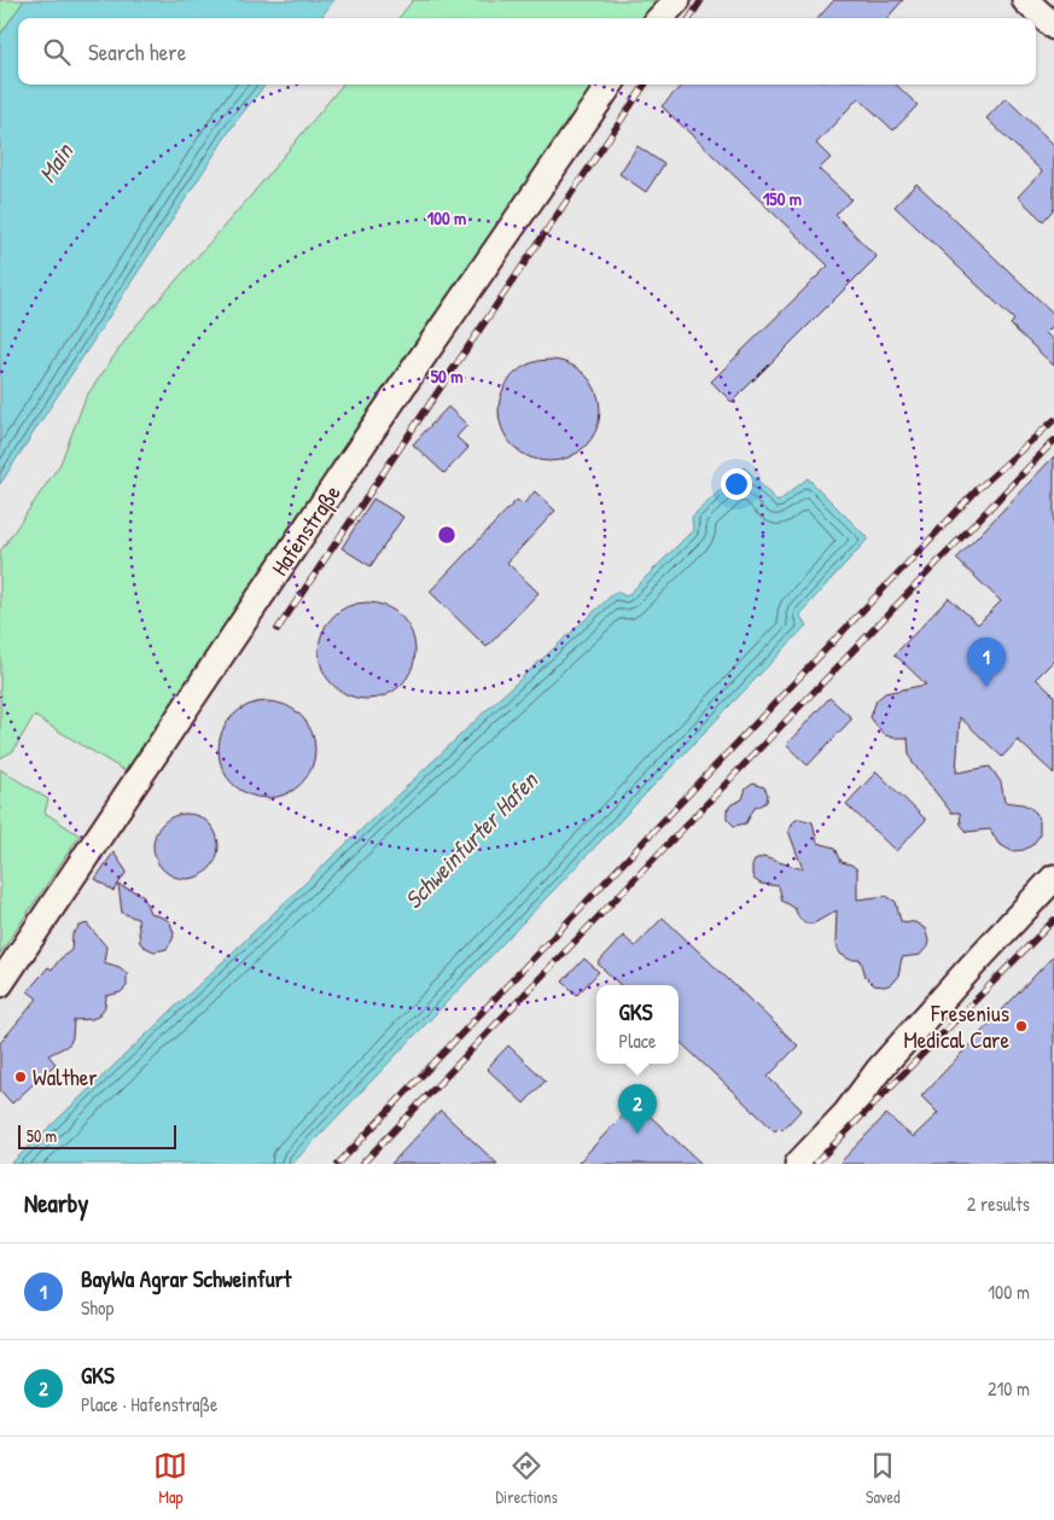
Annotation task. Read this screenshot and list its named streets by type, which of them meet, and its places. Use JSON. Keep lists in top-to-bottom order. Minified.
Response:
{"streets":{"street":["Hafenstraße"]},"water":["Main","Schweinfurter Hafen"],"places":["Fresenius Medical Care","Walther"],"scale_bar":"50 m","page":{"search":"Search here","pins":["1","2"],"popup":["GKS","Place"],"scale":"50 m","heading":["Nearby","2 results"],"list":[{"mark":"1","name":"BayWa Agrar Schweinfurt","note":"Shop","value":"100 m"},{"mark":"2","name":"GKS","note":"Place · Hafenstraße","value":"210 m"}],"nav":["Map","Directions","Saved"]},"rings":["150 m","100 m","50 m"]}
